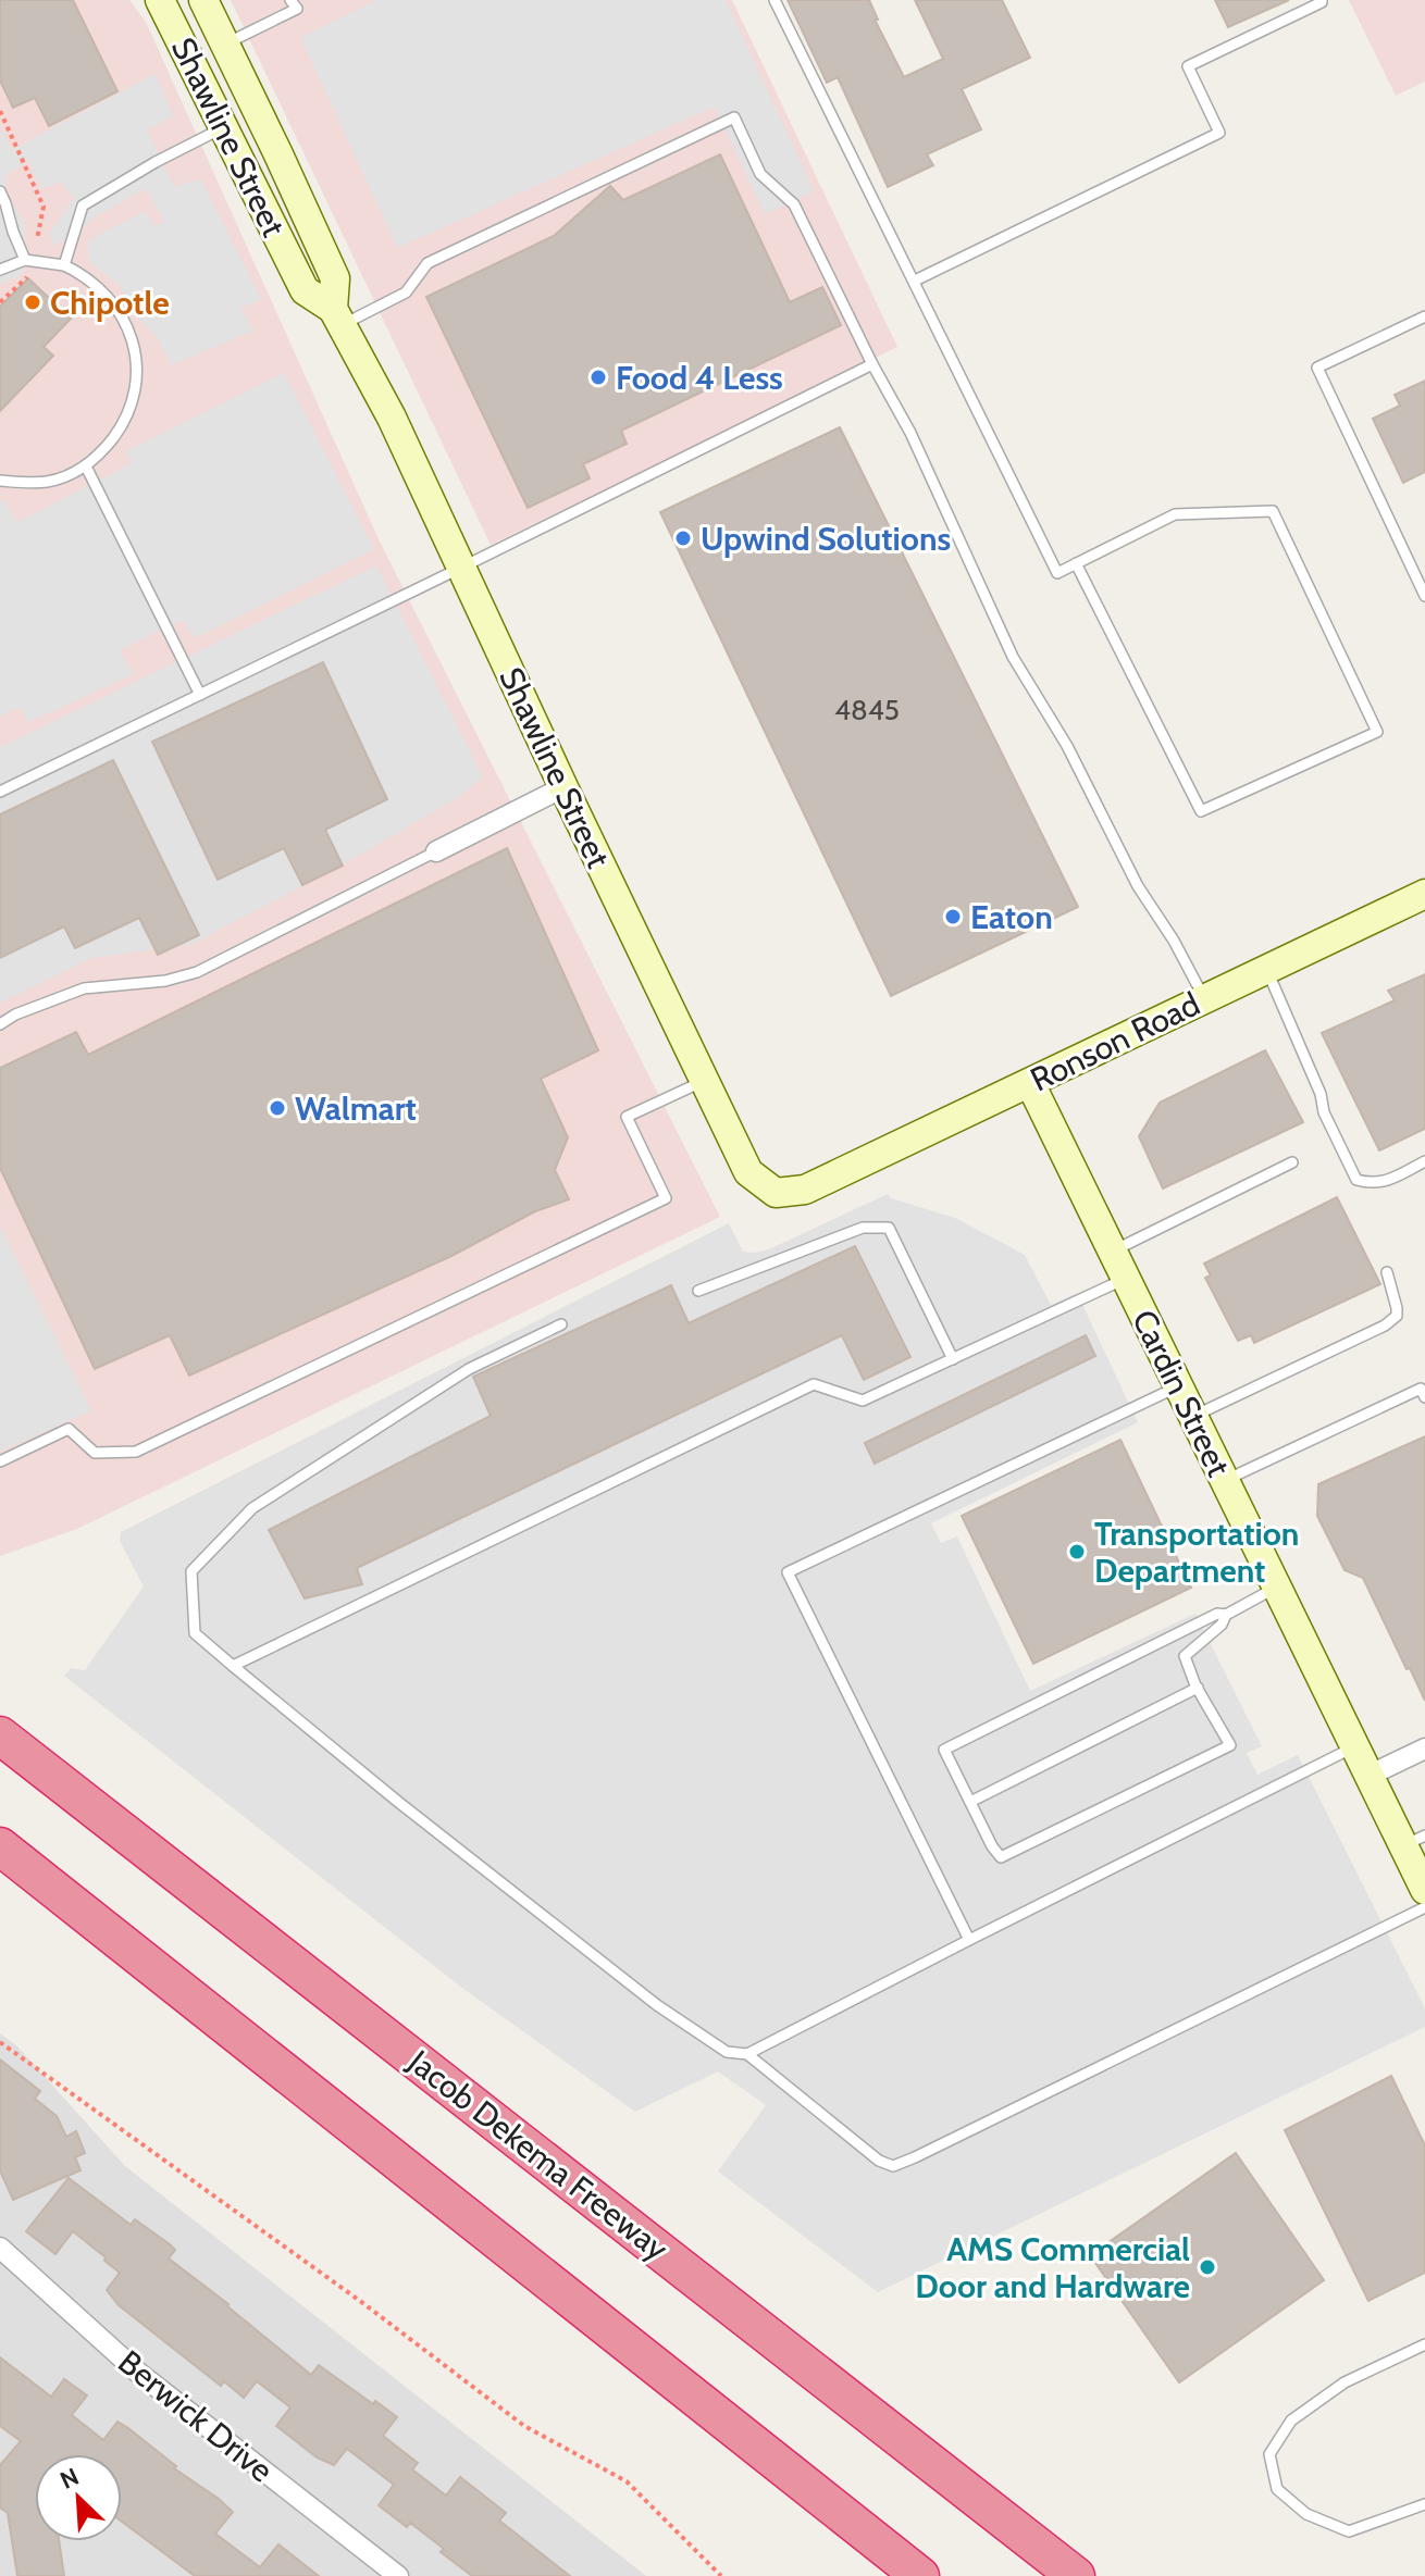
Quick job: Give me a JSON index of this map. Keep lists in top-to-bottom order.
{
  "streets": {
    "highway": ["Jacob Dekema Freeway"],
    "street": [
      "Shawline Street",
      "Ronson Road",
      "Cardin Street",
      "Berwick Drive"
    ]
  },
  "crossings": [
    ["Shawline Street", "Ronson Road"],
    ["Ronson Road", "Cardin Street"]
  ],
  "places": [
    "Chipotle",
    "Food 4 Less",
    "Upwind Solutions",
    "Eaton",
    "Walmart",
    "Transportation Department",
    "AMS Commercial Door and Hardware"
  ],
  "house_numbers": ["4845"],
  "north": "top left"
}
